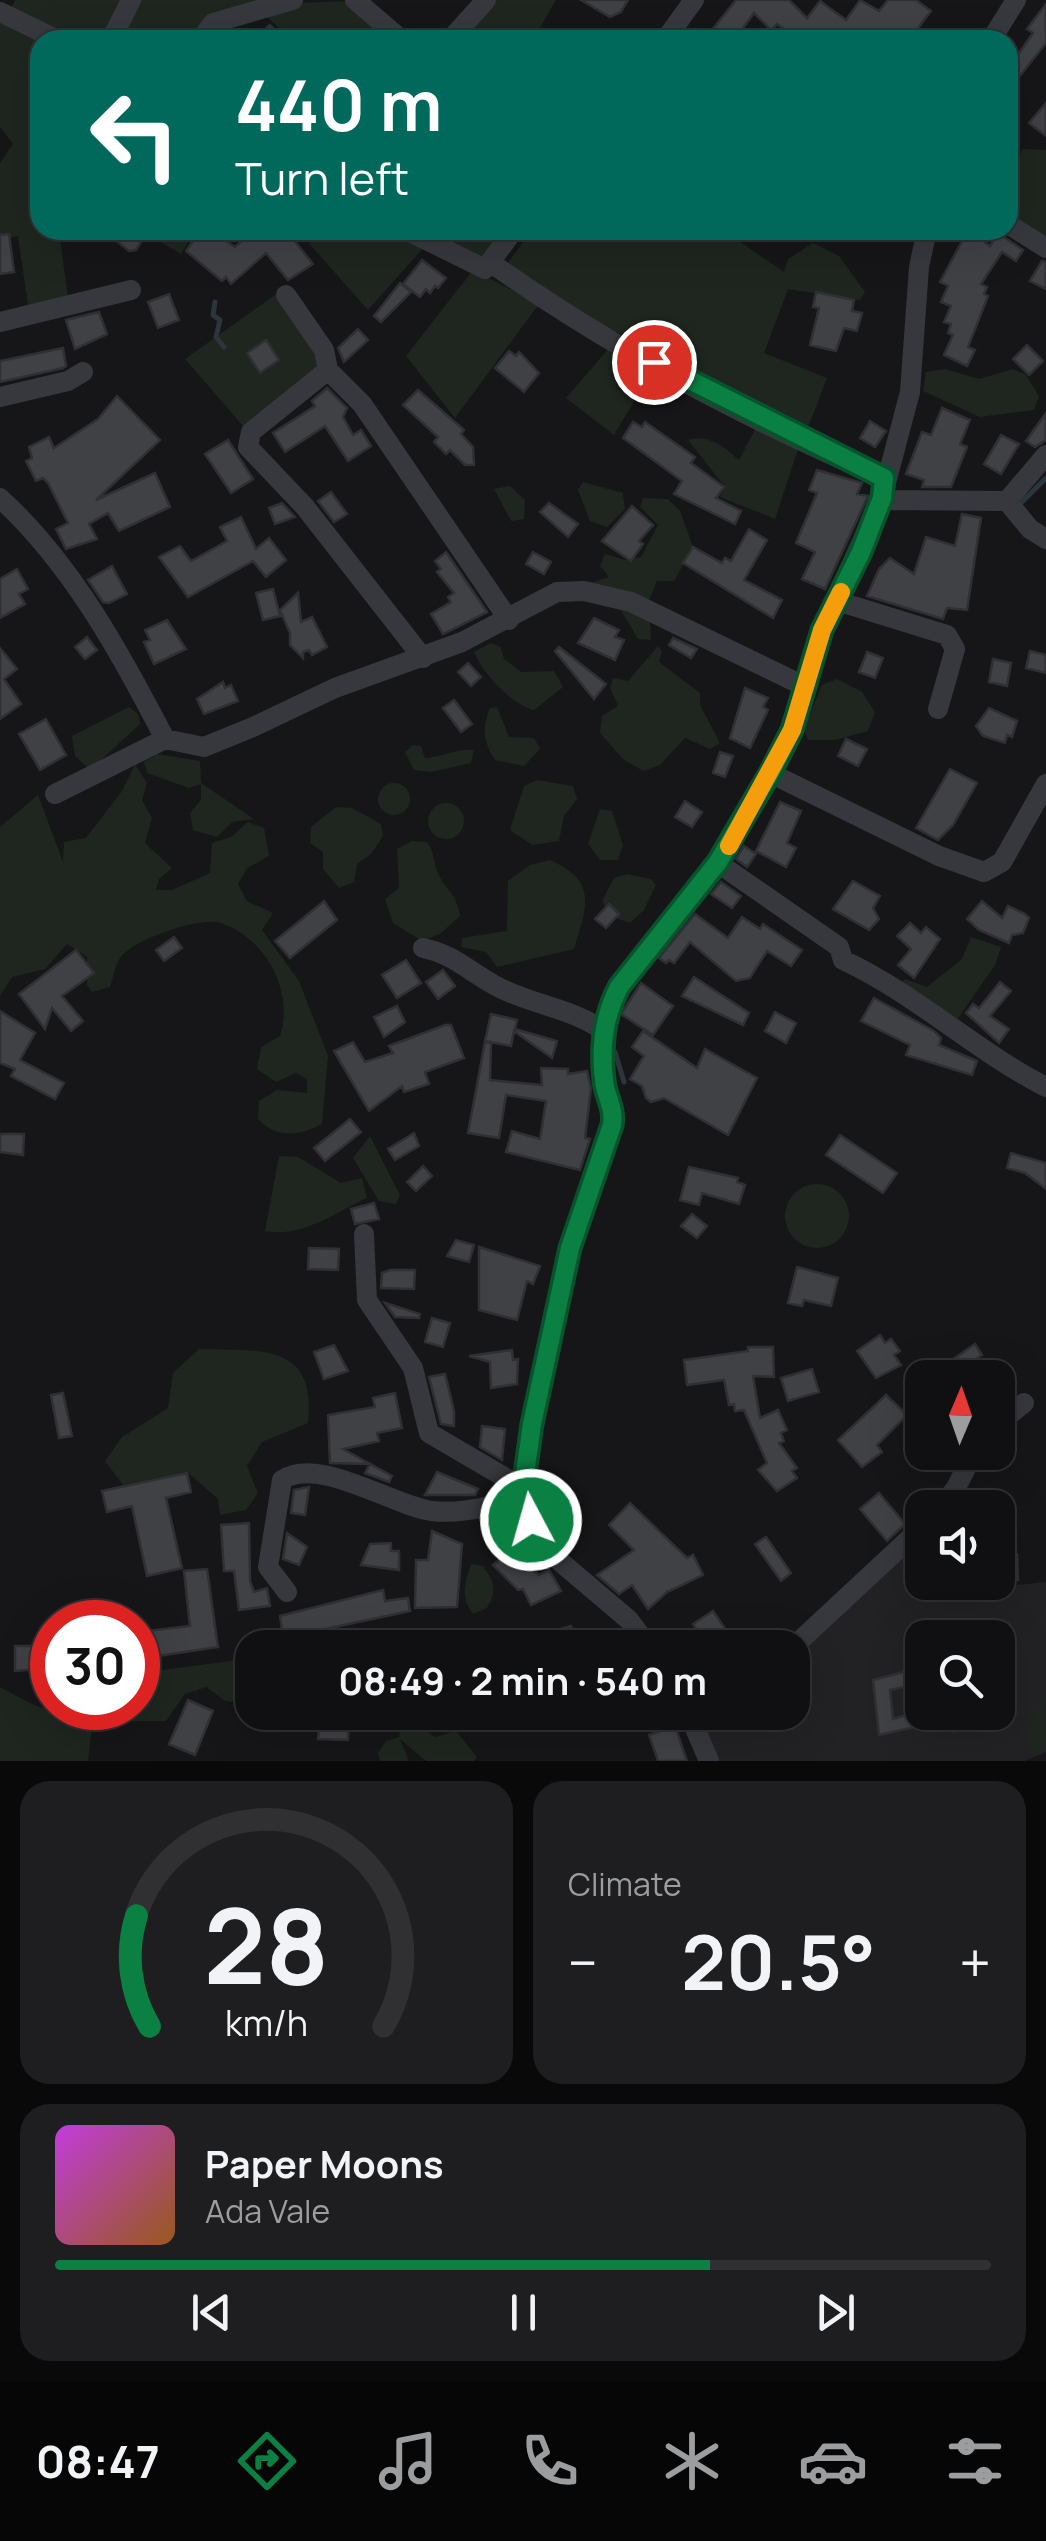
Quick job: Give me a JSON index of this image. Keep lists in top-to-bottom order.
{
  "north": "top",
  "page": {
    "turn": ["440 m", "Turn left"],
    "limit": "30",
    "trip": "08:49 · 2 min · 540 m",
    "tile": "Climate",
    "heat": ["−", "20.5°", "+"],
    "song": ["Paper Moons", "Ada Vale"],
    "tabs": "08:47",
    "gauge": ["28", "km/h"]
  }
}
